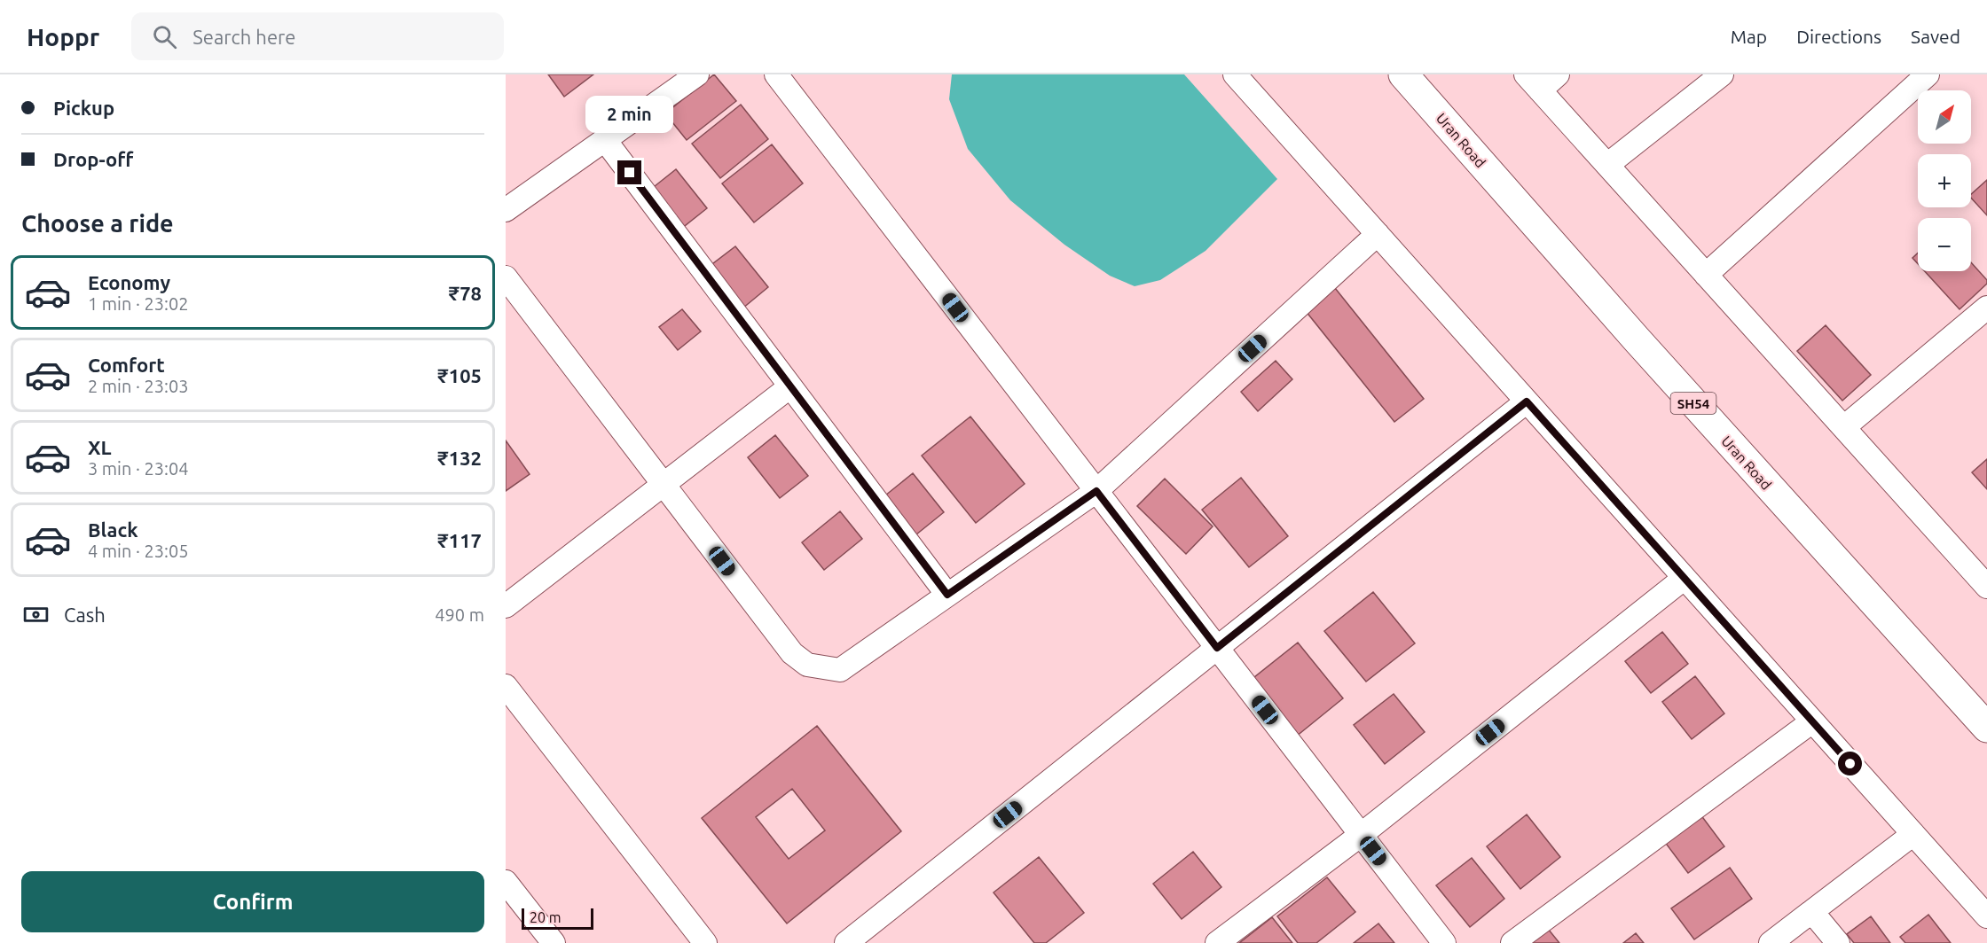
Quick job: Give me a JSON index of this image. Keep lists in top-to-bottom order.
{
  "streets": {
    "main road": ["Uran Road", "SH54"]
  },
  "scale_bar": "20 m",
  "north": "top right",
  "page": {
    "header": "Hoppr",
    "search": "Search here",
    "nav": ["Map", "Directions", "Saved"],
    "banner": ["Pickup", "Drop-off"],
    "map_buttons": ["+", "−"],
    "bubble": "2 min",
    "heading": "Choose a ride",
    "list": [
      {
        "name": "Economy",
        "note": "1 min · 23:02",
        "value": "₹78"
      },
      {
        "name": "Comfort",
        "note": "2 min · 23:03",
        "value": "₹105"
      },
      {
        "name": "XL",
        "note": "3 min · 23:04",
        "value": "₹132"
      },
      {
        "name": "Black",
        "note": "4 min · 23:05",
        "value": "₹117"
      }
    ],
    "pay": ["Cash", "490 m"],
    "buttons": "Confirm",
    "scale": "20 m"
  }
}
